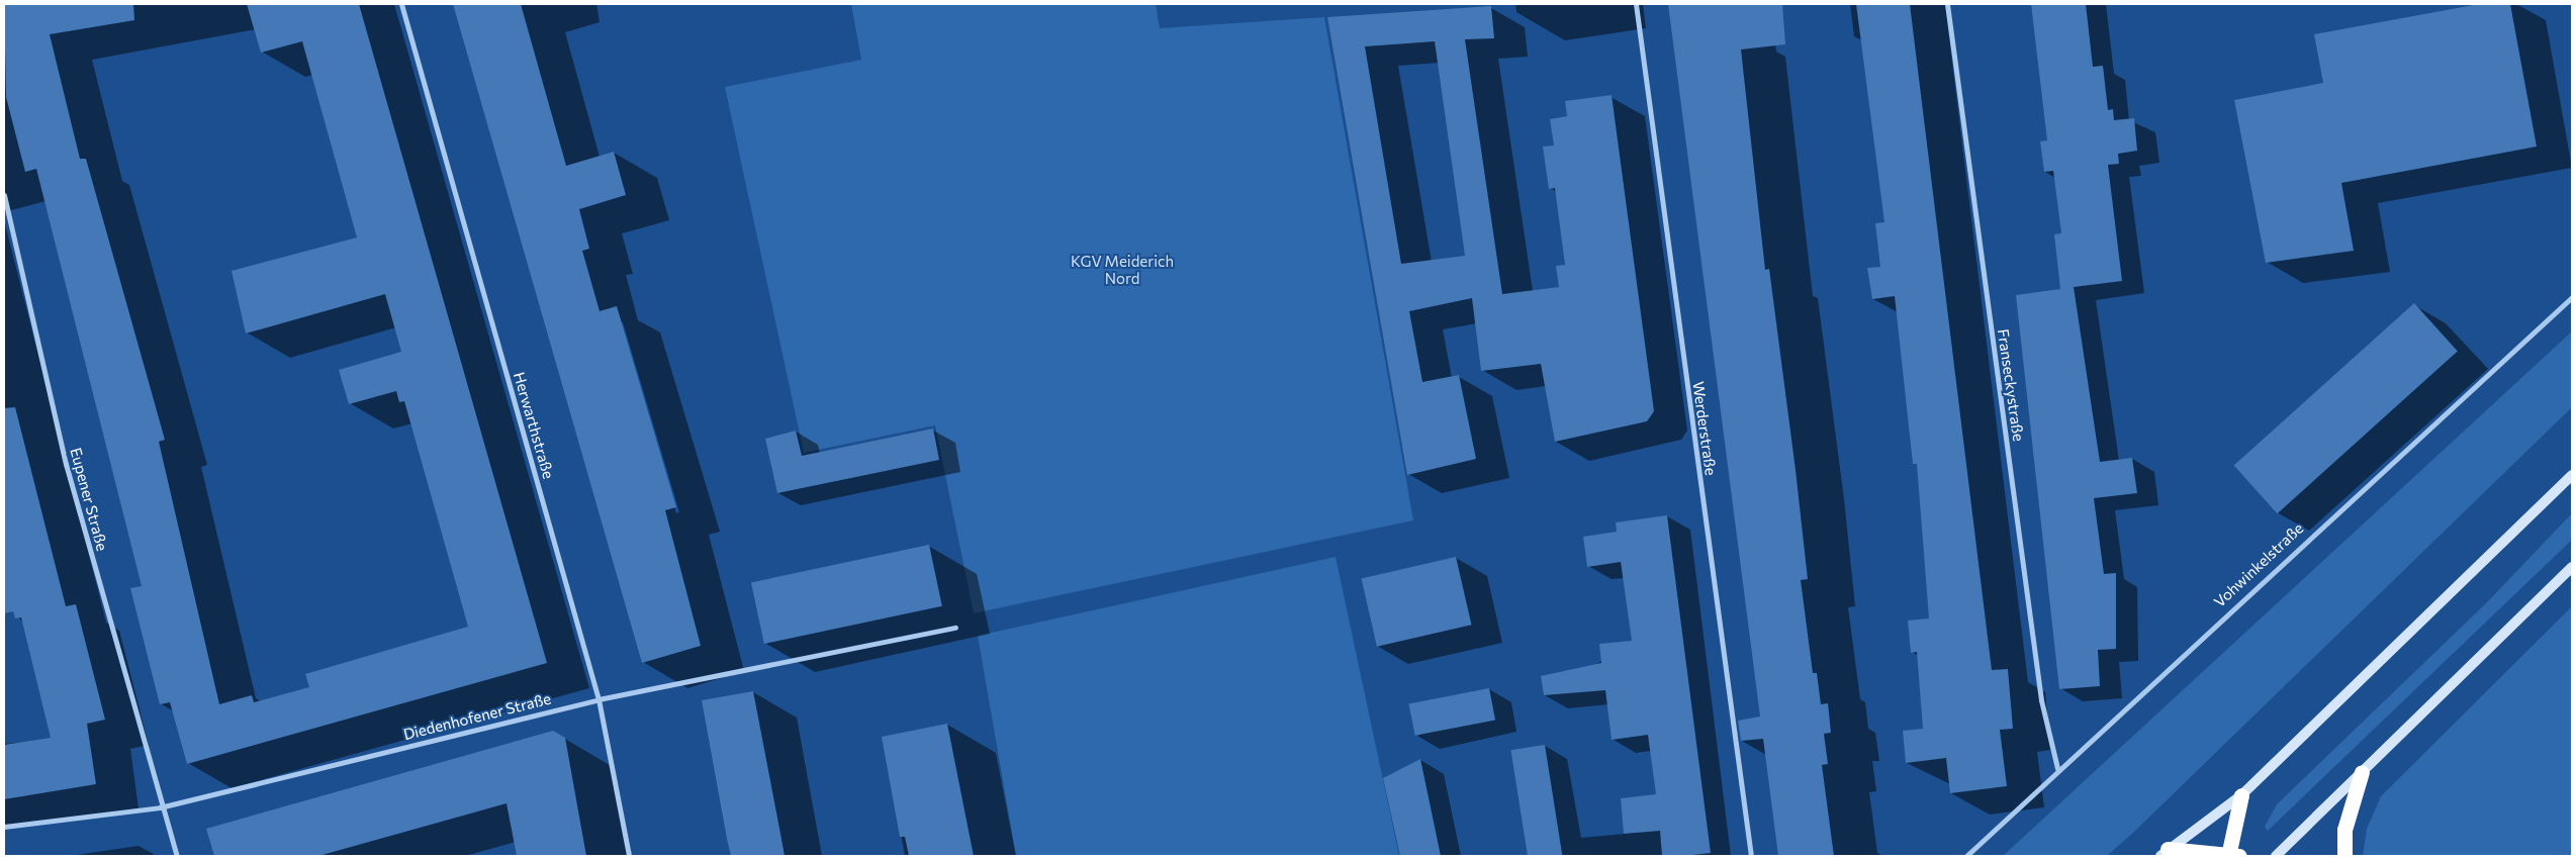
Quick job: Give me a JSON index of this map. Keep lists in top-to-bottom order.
{
  "streets": {
    "street": [
      "Franseckystraße",
      "Herwarthstraße",
      "Werderstraße",
      "Eupener Straße",
      "Vohwinkelstraße",
      "Diedenhofener Straße"
    ]
  },
  "crossings": [
    ["Franseckystraße", "Vohwinkelstraße"],
    ["Herwarthstraße", "Diedenhofener Straße"],
    ["Eupener Straße", "Diedenhofener Straße"]
  ],
  "parks": ["KGV Meiderich Nord"]
}
